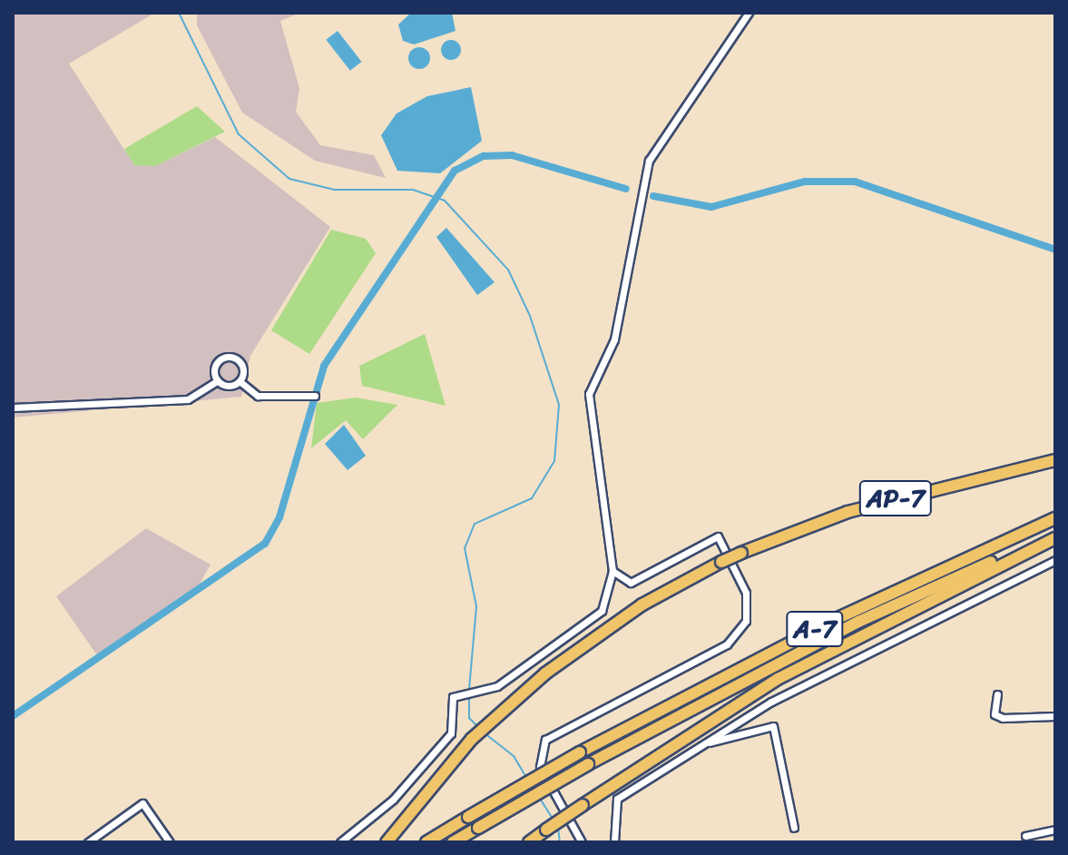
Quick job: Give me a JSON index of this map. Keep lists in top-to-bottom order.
{
  "streets": {
    "highway": ["AP-7", "A-7"]
  }
}
